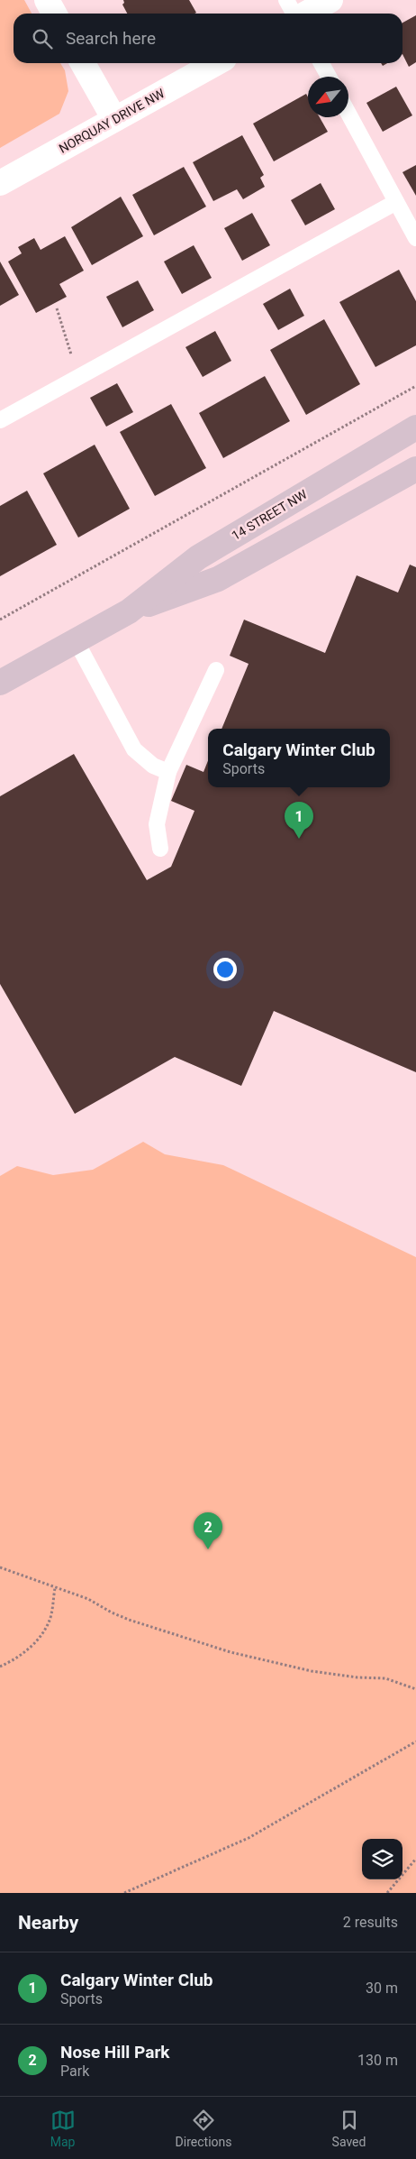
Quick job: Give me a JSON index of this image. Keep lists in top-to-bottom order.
{
  "streets": {
    "main road": ["14 STREET NW"],
    "street": ["NORQUAY DRIVE NW"]
  },
  "north": "bottom left",
  "page": {
    "search": "Search here",
    "popup": ["Calgary Winter Club", "Sports"],
    "pins": ["1", "2"],
    "heading": ["Nearby", "2 results"],
    "list": [
      {
        "mark": "1",
        "name": "Calgary Winter Club",
        "note": "Sports",
        "value": "30 m"
      },
      {
        "mark": "2",
        "name": "Nose Hill Park",
        "note": "Park",
        "value": "130 m"
      }
    ],
    "nav": ["Map", "Directions", "Saved"]
  }
}
